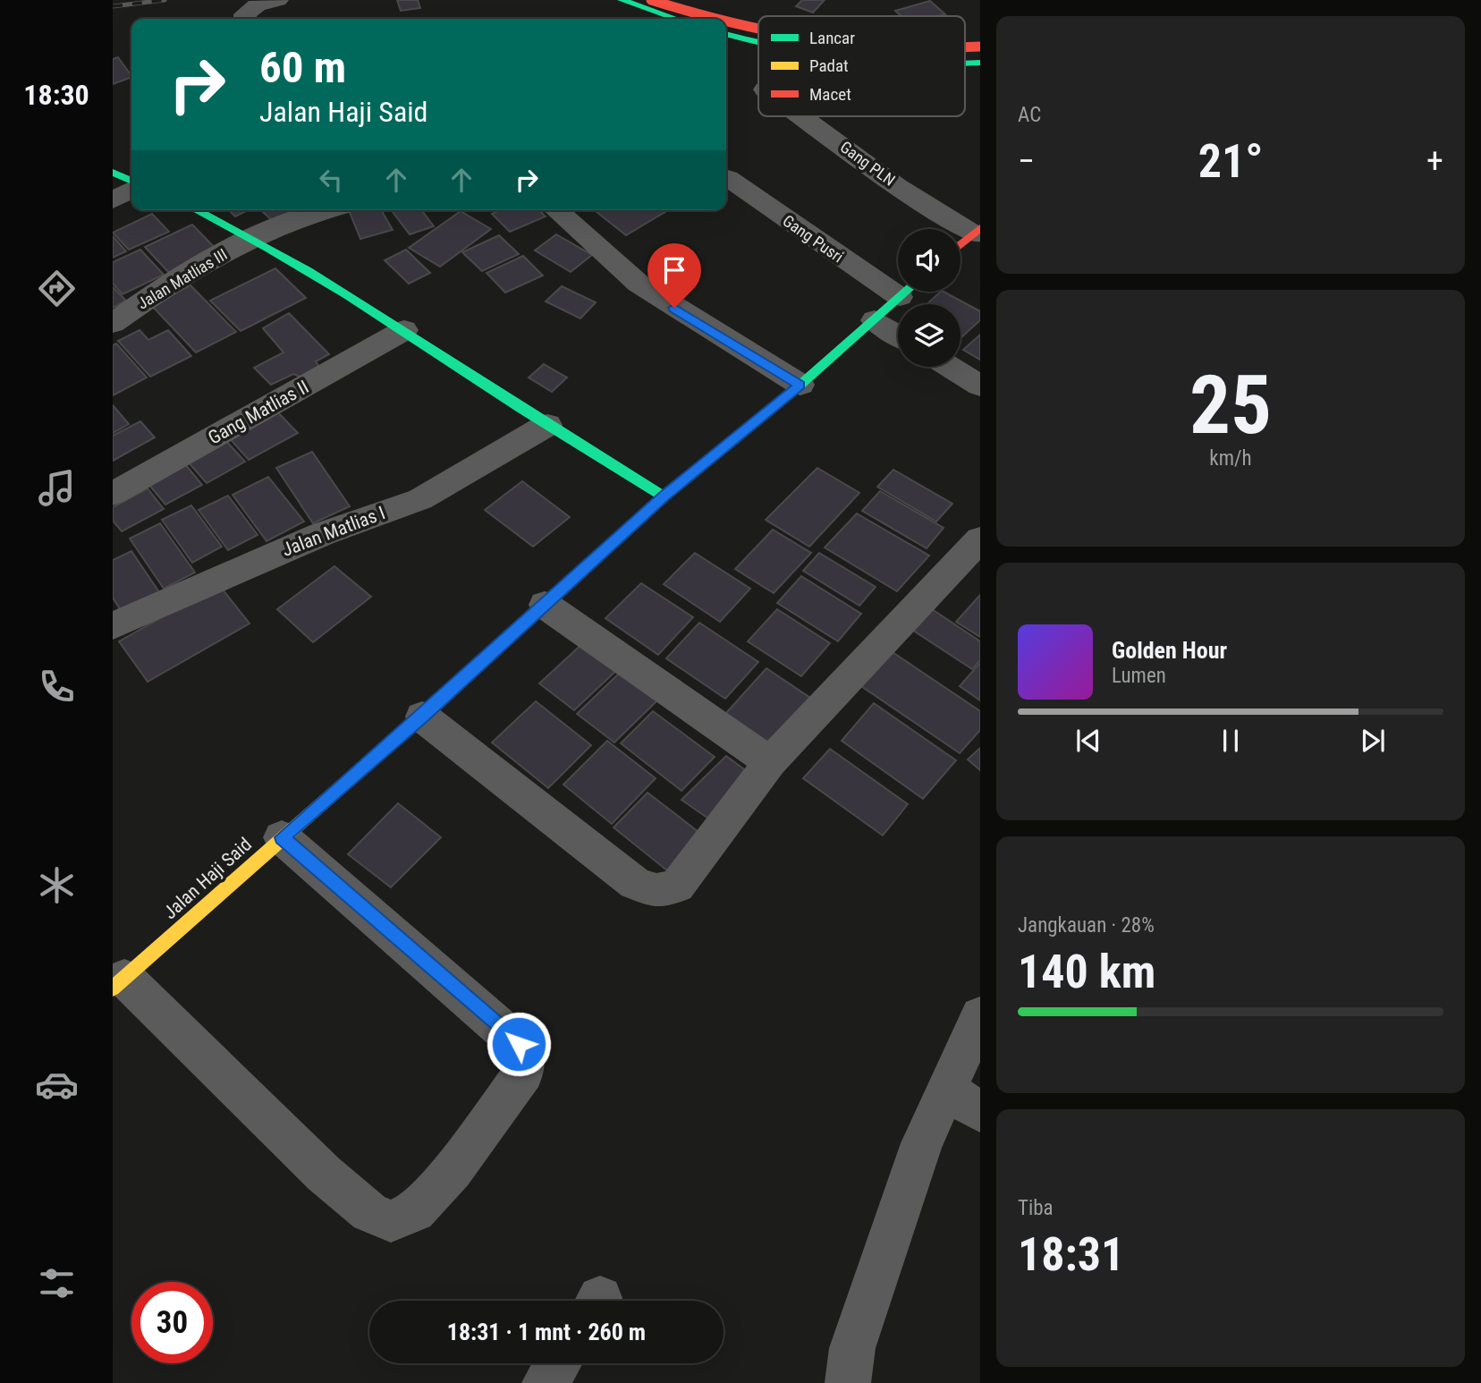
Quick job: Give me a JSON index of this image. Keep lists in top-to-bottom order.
{
  "streets": {
    "street": [
      "Gang PLN",
      "Gang Pusri",
      "Jalan Matlias III",
      "Gang Matlias II",
      "Jalan Matlias I",
      "Jalan Haji Said"
    ]
  },
  "legend": ["Lancar", "Padat", "Macet"],
  "page": {
    "tabs": "18:30",
    "tile": [
      "AC",
      ["25", "km/h"],
      ["Jangkauan · 28%", "140 km"],
      ["Tiba", "18:31"]
    ],
    "turn": ["60 m", "Jalan Haji Said"],
    "heat": ["−", "21°", "+"],
    "song": ["Golden Hour", "Lumen"],
    "limit": "30",
    "trip": "18:31 · 1 mnt · 260 m"
  }
}
